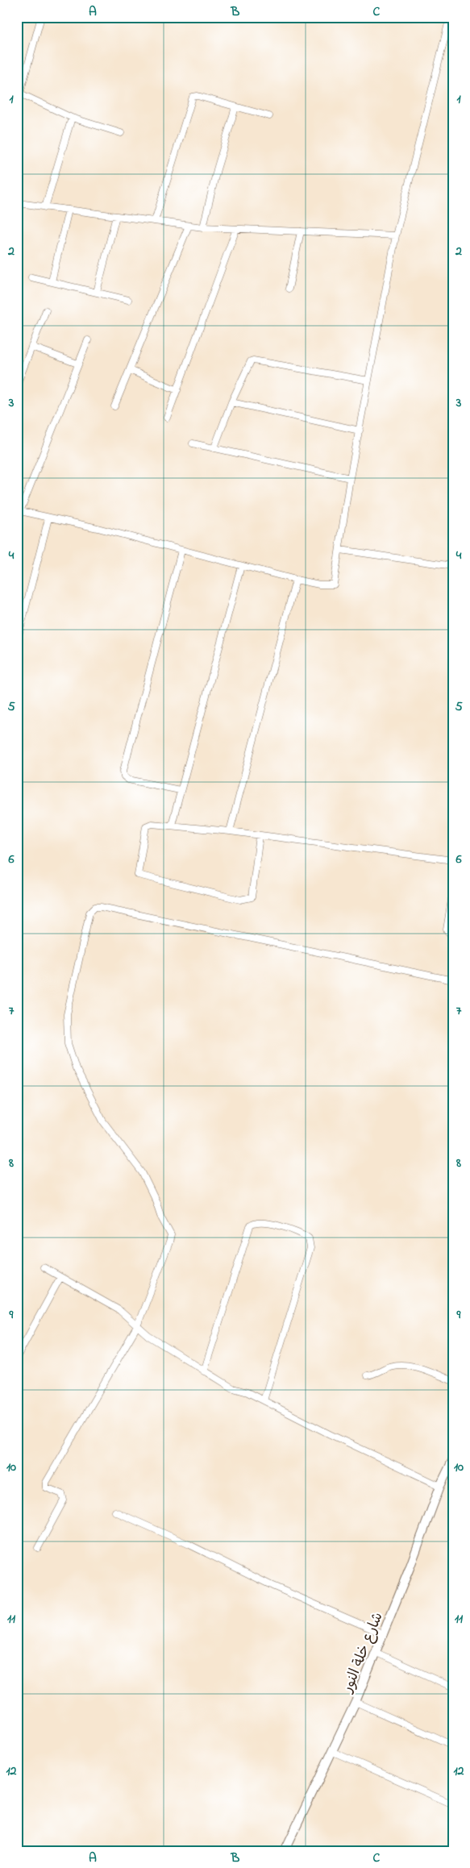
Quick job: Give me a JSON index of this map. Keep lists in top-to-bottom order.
{
  "streets": {
    "street": ["شارع خلة النور"]
  },
  "grid": {
    "columns": ["A", "B", "C"],
    "rows": [
      "1",
      "2",
      "3",
      "4",
      "5",
      "6",
      "7",
      "8",
      "9",
      "10",
      "11",
      "12"
    ]
  }
}
